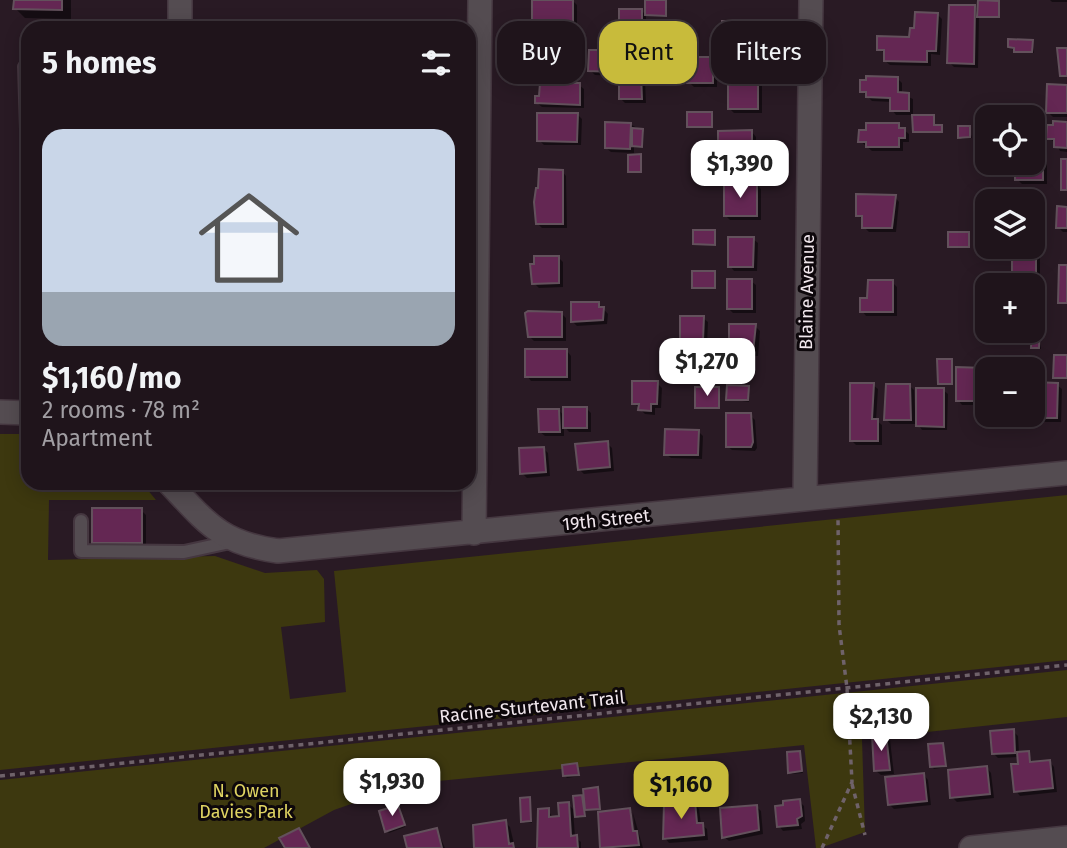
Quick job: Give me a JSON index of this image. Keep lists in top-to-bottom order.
{
  "streets": {
    "street": ["Blaine Avenue", "19th Street"],
    "path": ["Racine-Sturtevant Trail"]
  },
  "crossings": [
    ["Blaine Avenue", "19th Street"]
  ],
  "parks": ["N. Owen Davies Park"],
  "page": {
    "chip": ["Buy", "Rent", "Filters"],
    "heading": "5 homes",
    "map_buttons": ["+", "−"],
    "list": [
      {
        "name": "$1,160/mo",
        "note": "2 rooms · 78 m² · Apartment"
      }
    ],
    "price": [
      "$1,390",
      "$1,270",
      "$2,130",
      "$1,930",
      "$1,160"
    ]
  }
}
